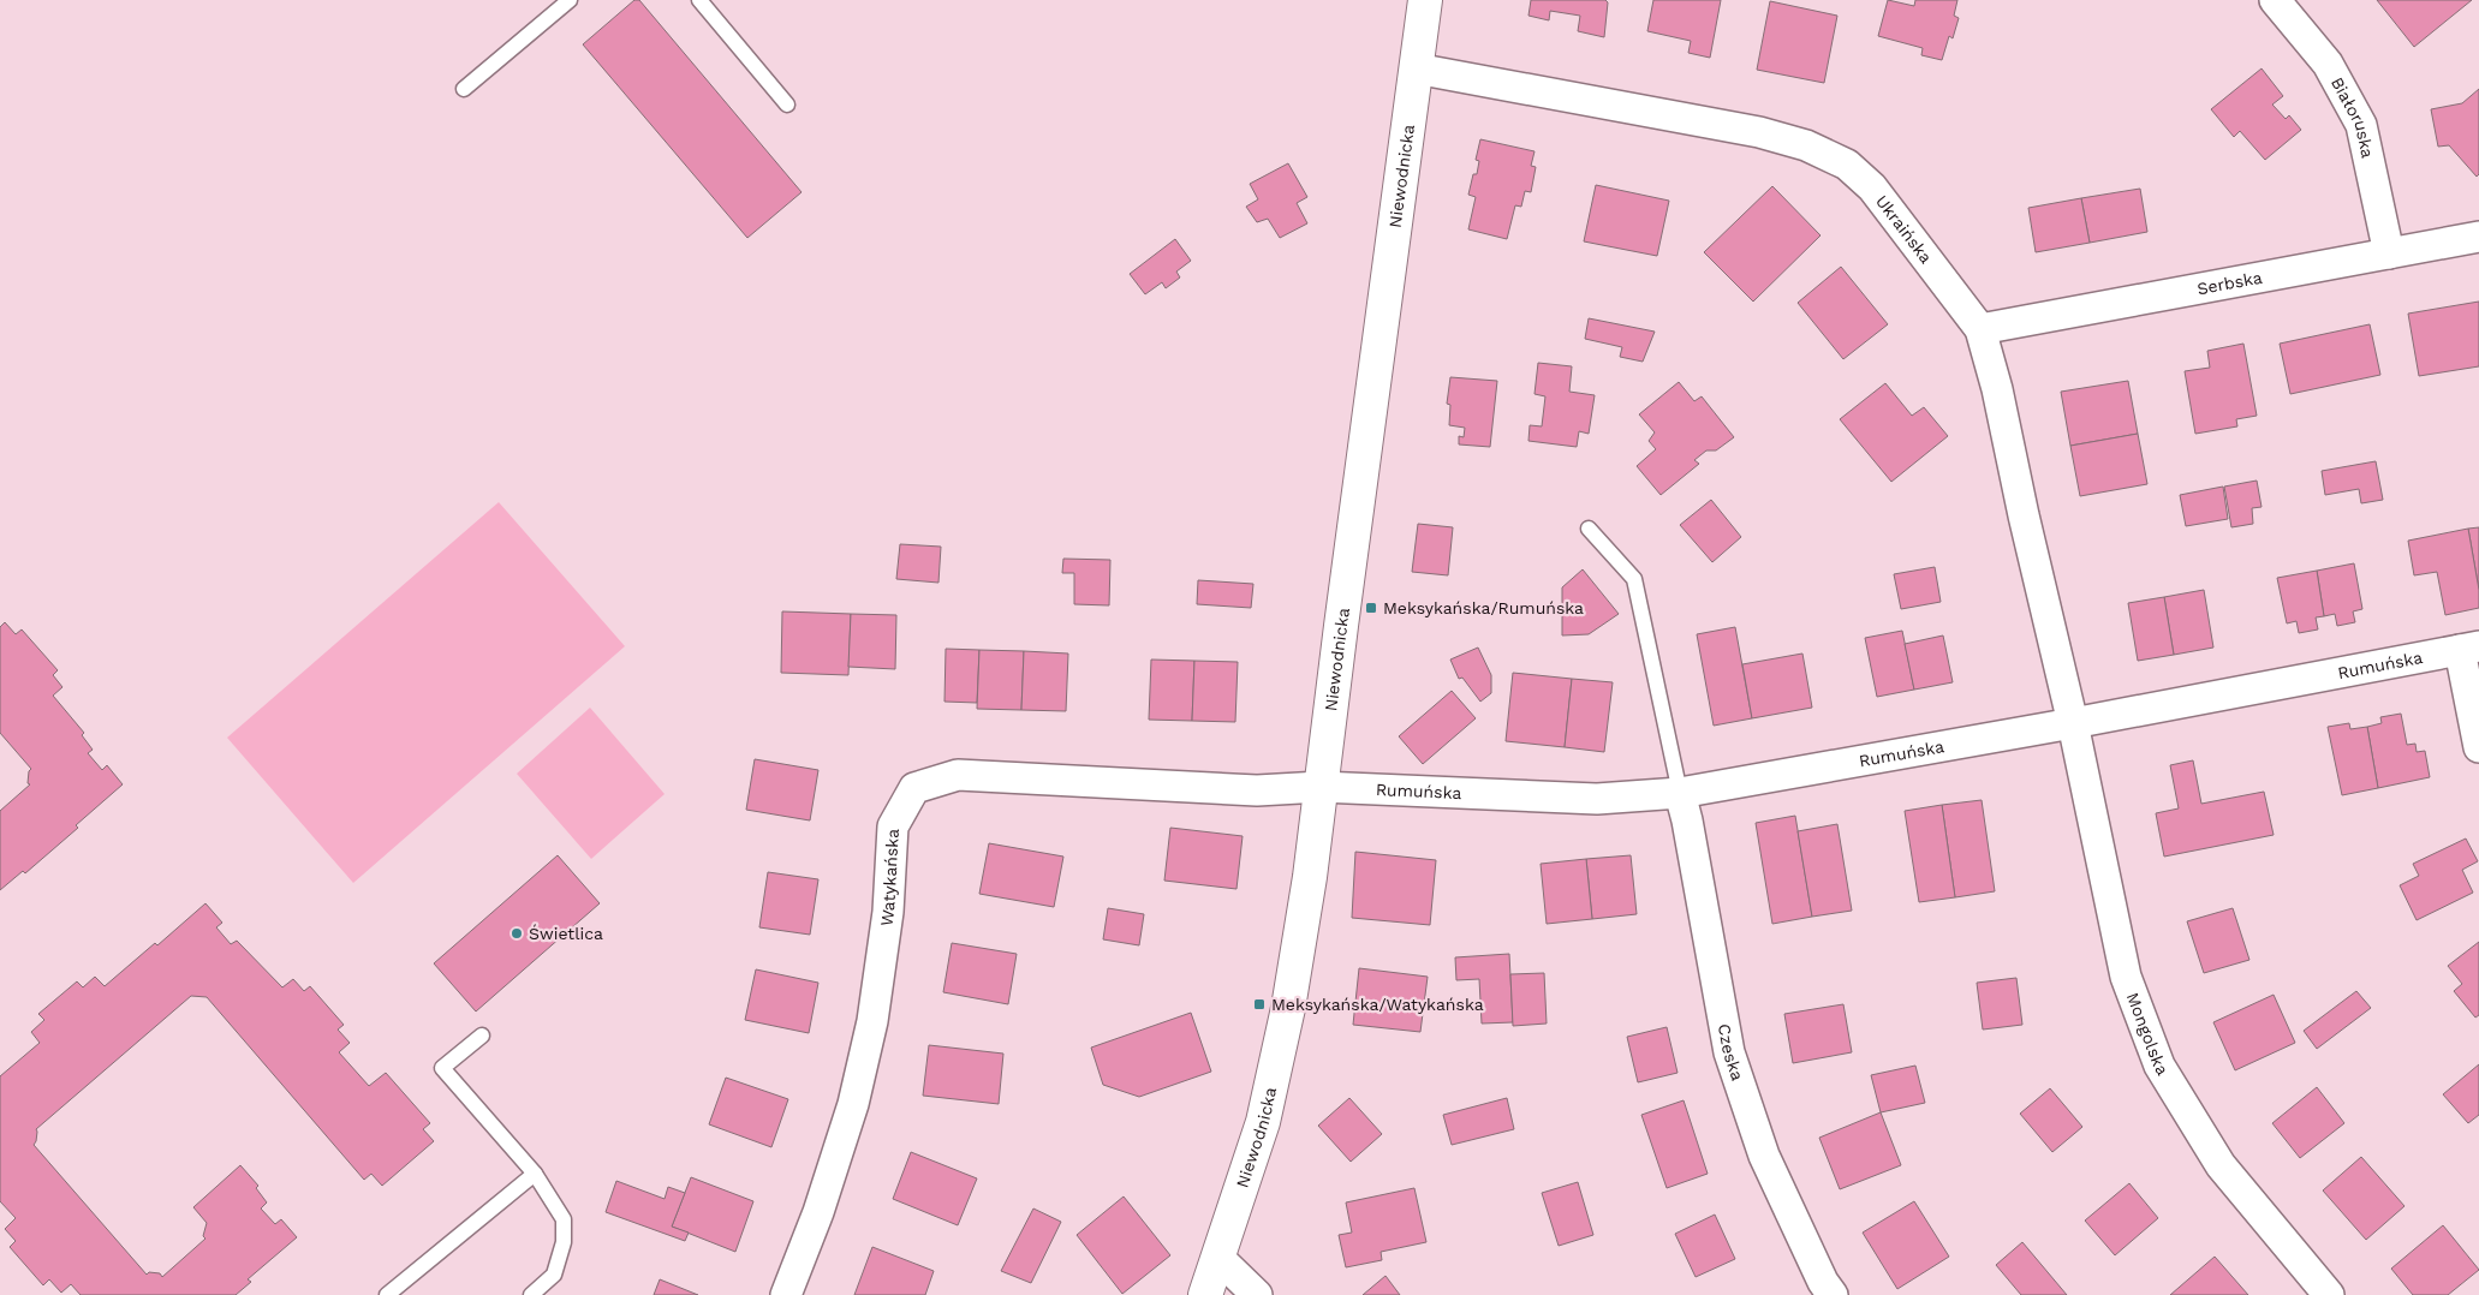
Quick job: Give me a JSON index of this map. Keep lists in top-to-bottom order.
{
  "streets": {
    "street": [
      "Białoruska",
      "Niewodnicka",
      "Ukraińska",
      "Serbska",
      "Rumuńska",
      "Watykańska",
      "Mongolska",
      "Czeska"
    ]
  },
  "crossings": [
    ["Białoruska", "Serbska"],
    ["Niewodnicka", "Ukraińska"],
    ["Niewodnicka", "Rumuńska"],
    ["Niewodnicka", "Watykańska"],
    ["Ukraińska", "Serbska"],
    ["Ukraińska", "Rumuńska"],
    ["Ukraińska", "Mongolska"],
    ["Rumuńska", "Watykańska"],
    ["Rumuńska", "Mongolska"],
    ["Rumuńska", "Czeska"]
  ],
  "places": {
    "transit": ["Meksykańska/Rumuńska", "Meksykańska/Watykańska"],
    "other": ["Świetlica"]
  }
}
